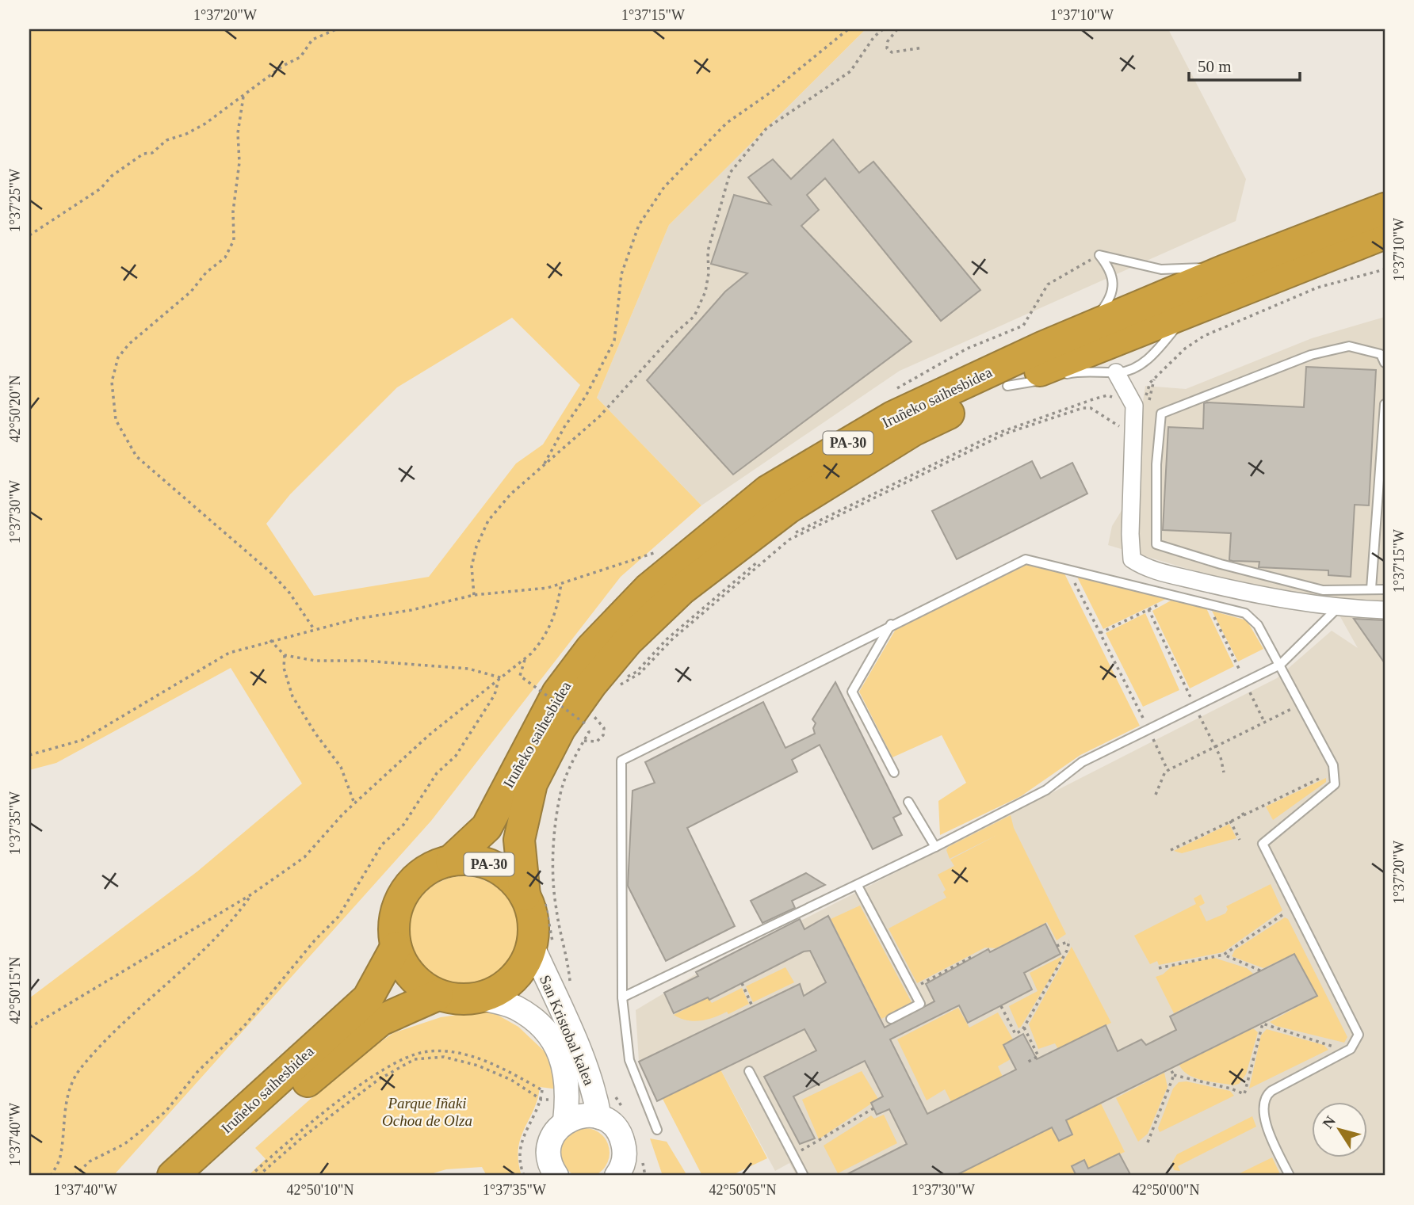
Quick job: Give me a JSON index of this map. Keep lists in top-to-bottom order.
{
  "streets": {
    "highway": ["Iruñeko saihesbidea", "PA-30"],
    "main road": ["San Kristobal kalea"]
  },
  "crossings": [
    ["Iruñeko saihesbidea", "PA-30"],
    ["Iruñeko saihesbidea", "San Kristobal kalea"],
    ["PA-30", "San Kristobal kalea"]
  ],
  "parks": ["Parque Iñaki Ochoa de Olza"],
  "scale_bar": "50 m",
  "north": "top left",
  "coordinates": [
    "1°37'20\"W",
    "1°37'15\"W",
    "1°37'10\"W",
    "1°37'25\"W",
    "42°50'20\"N",
    "1°37'30\"W",
    "1°37'35\"W",
    "42°50'15\"N",
    "1°37'40\"W",
    "42°50'10\"N",
    "42°50'05\"N",
    "42°50'00\"N"
  ]
}
